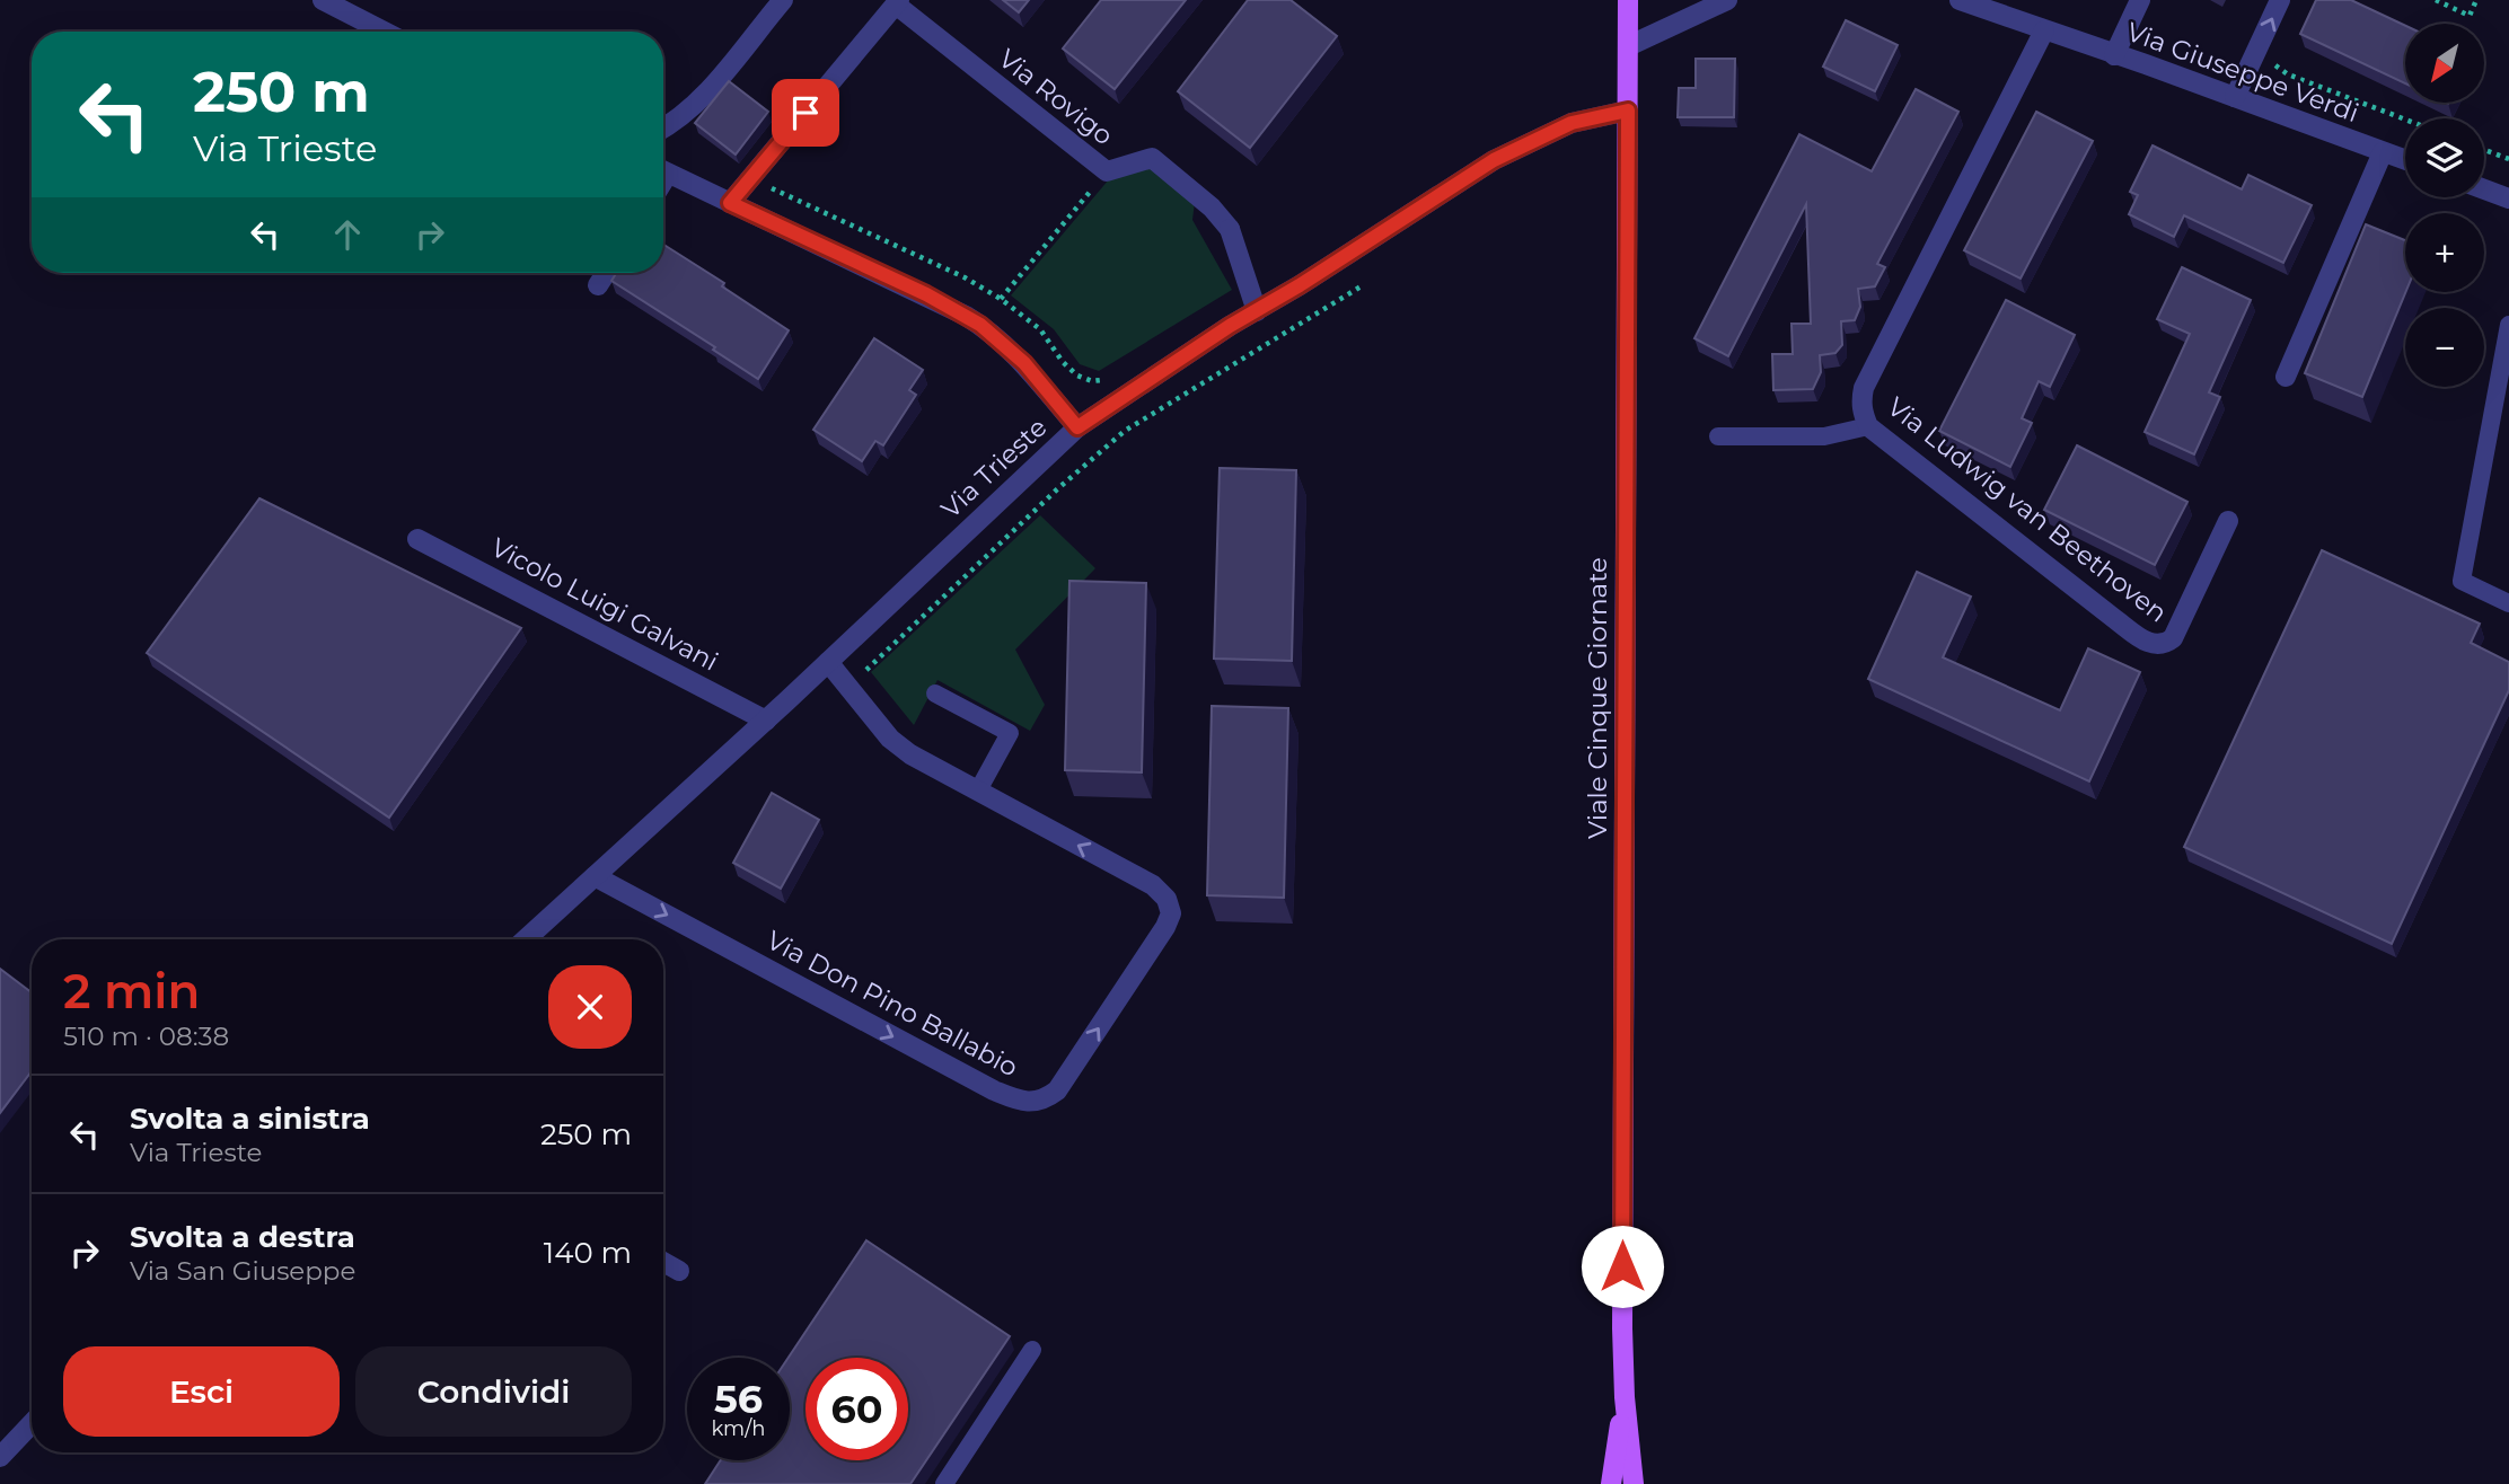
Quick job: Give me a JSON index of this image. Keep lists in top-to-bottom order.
{
  "streets": {
    "main road": ["Viale Cinque Giornate"],
    "street": [
      "Via Giuseppe Verdi",
      "Via Rovigo",
      "Via Trieste",
      "Via Ludwig van Beethoven",
      "Vicolo Luigi Galvani",
      "Via Don Pino Ballabio"
    ]
  },
  "crossings": [
    ["Via Giuseppe Verdi", "Via Ludwig van Beethoven"],
    ["Via Rovigo", "Via Trieste"],
    ["Via Trieste", "Vicolo Luigi Galvani"],
    ["Via Trieste", "Viale Cinque Giornate"],
    ["Via Trieste", "Via Don Pino Ballabio"]
  ],
  "north": "bottom left",
  "page": {
    "map_buttons": ["+", "−"],
    "turn": ["250 m", "Via Trieste"],
    "heading": ["2 min", "510 m · 08:38"],
    "list": [
      {
        "name": "Svolta a sinistra",
        "note": "Via Trieste",
        "value": "250 m"
      },
      {
        "name": "Svolta a destra",
        "note": "Via San Giuseppe",
        "value": "140 m"
      }
    ],
    "buttons": ["Esci", "Condividi"],
    "speed": "56 km/h",
    "limit": "60"
  }
}
